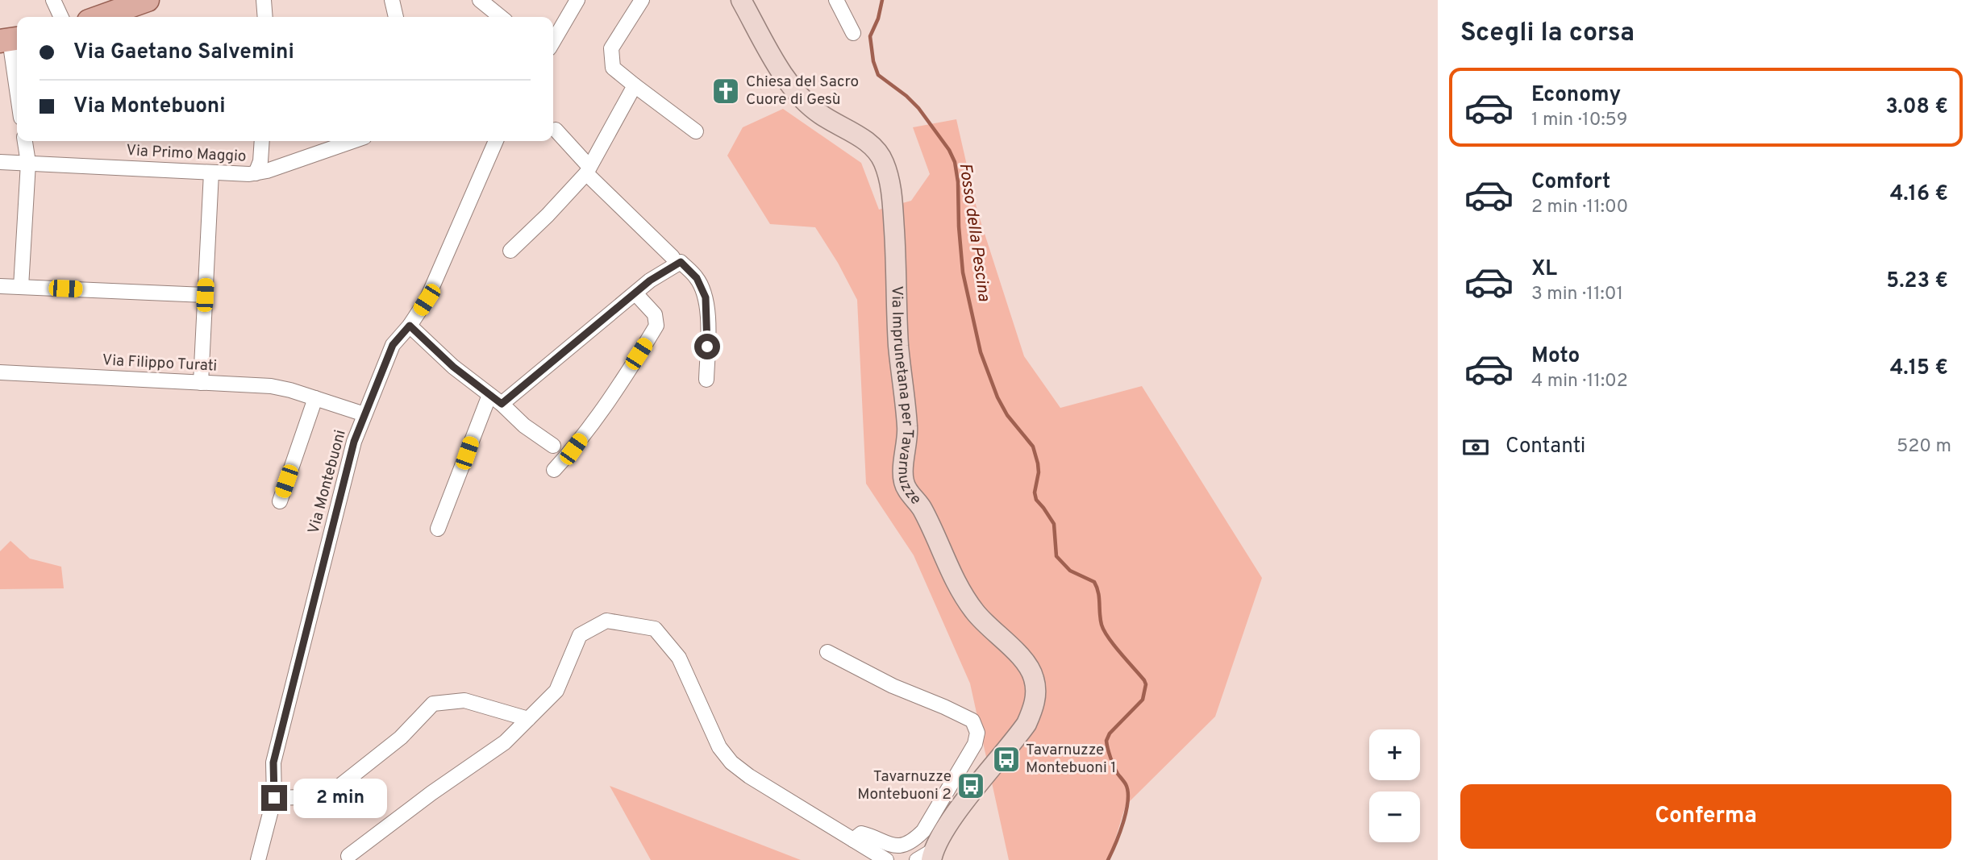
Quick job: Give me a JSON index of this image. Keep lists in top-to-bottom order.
{
  "streets": {
    "main road": ["Via Imprunetana per Tavarnuzze"],
    "street": ["Via Primo Maggio", "Via Filippo Turati", "Via Montebuoni"]
  },
  "crossings": [
    ["Via Filippo Turati", "Via Montebuoni"]
  ],
  "water": ["Fosso della Pescina"],
  "places": {
    "church": ["Chiesa del Sacro Cuore di Gesù"],
    "bus stop": ["Tavarnuzze Montebuoni 1", "Tavarnuzze Montebuoni 2"]
  },
  "page": {
    "heading": "Scegli la corsa",
    "banner": ["Via Gaetano Salvemini", "Via Montebuoni"],
    "list": [
      {
        "name": "Economy",
        "note": "1 min · 10:59",
        "value": "3.08 €"
      },
      {
        "name": "Comfort",
        "note": "2 min · 11:00",
        "value": "4.16 €"
      },
      {
        "name": "XL",
        "note": "3 min · 11:01",
        "value": "5.23 €"
      },
      {
        "name": "Moto",
        "note": "4 min · 11:02",
        "value": "4.15 €"
      }
    ],
    "pay": ["Contanti", "520 m"],
    "map_buttons": ["+", "−"],
    "buttons": "Conferma",
    "bubble": "2 min"
  }
}
